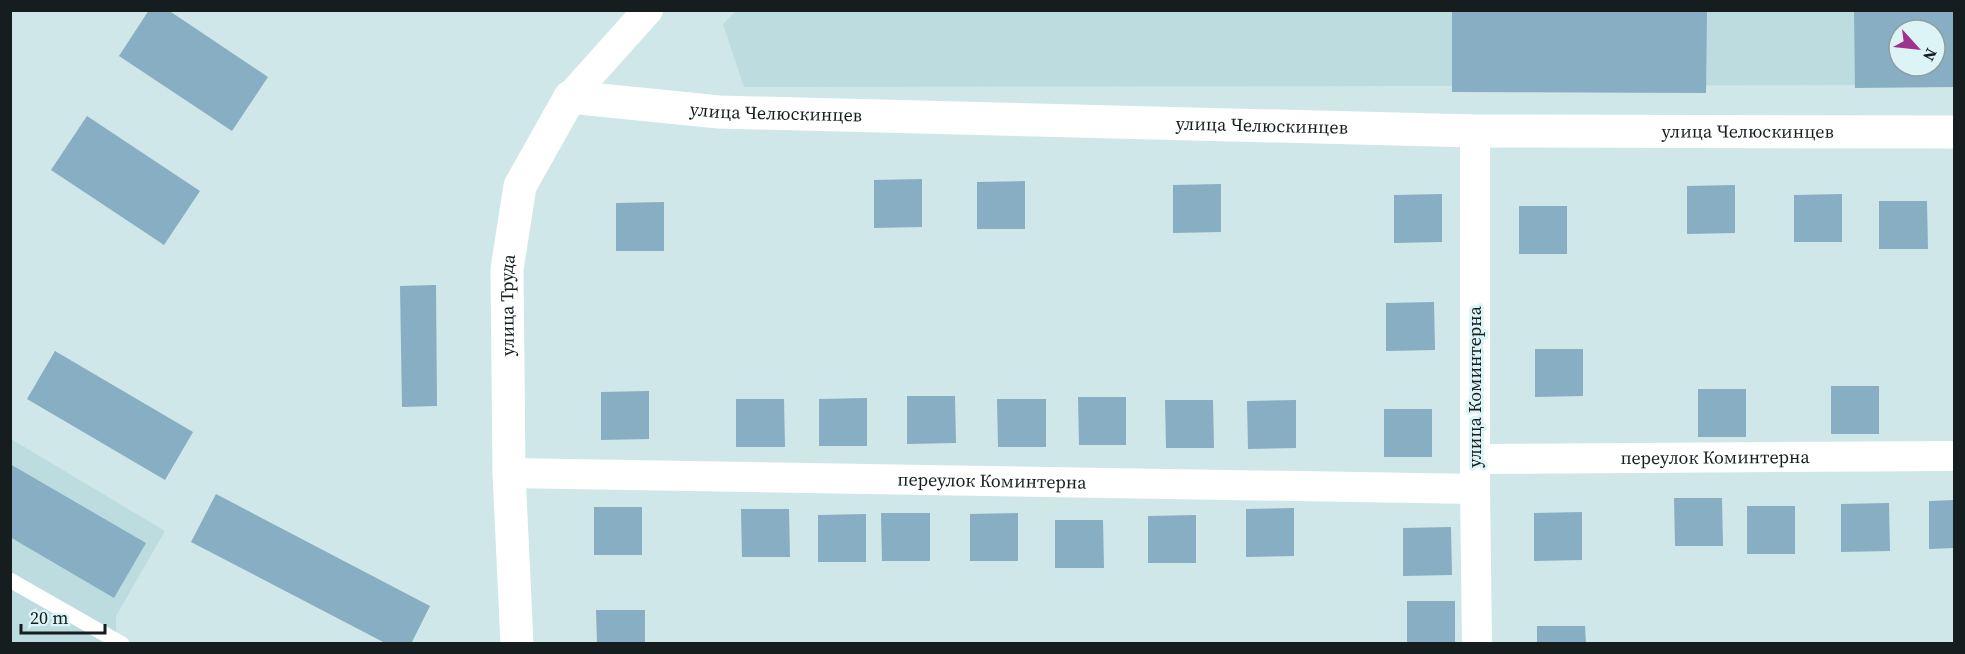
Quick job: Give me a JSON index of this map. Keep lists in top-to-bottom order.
{
  "streets": {
    "street": [
      "улица Челюскинцев",
      "улица Труда",
      "улица Коминтерна",
      "переулок Коминтерна"
    ]
  },
  "crossings": [
    ["улица Челюскинцев", "улица Труда"],
    ["улица Челюскинцев", "улица Коминтерна"],
    ["улица Труда", "переулок Коминтерна"],
    ["улица Коминтерна", "переулок Коминтерна"]
  ],
  "scale_bar": "20 m",
  "north": "bottom right"
}
